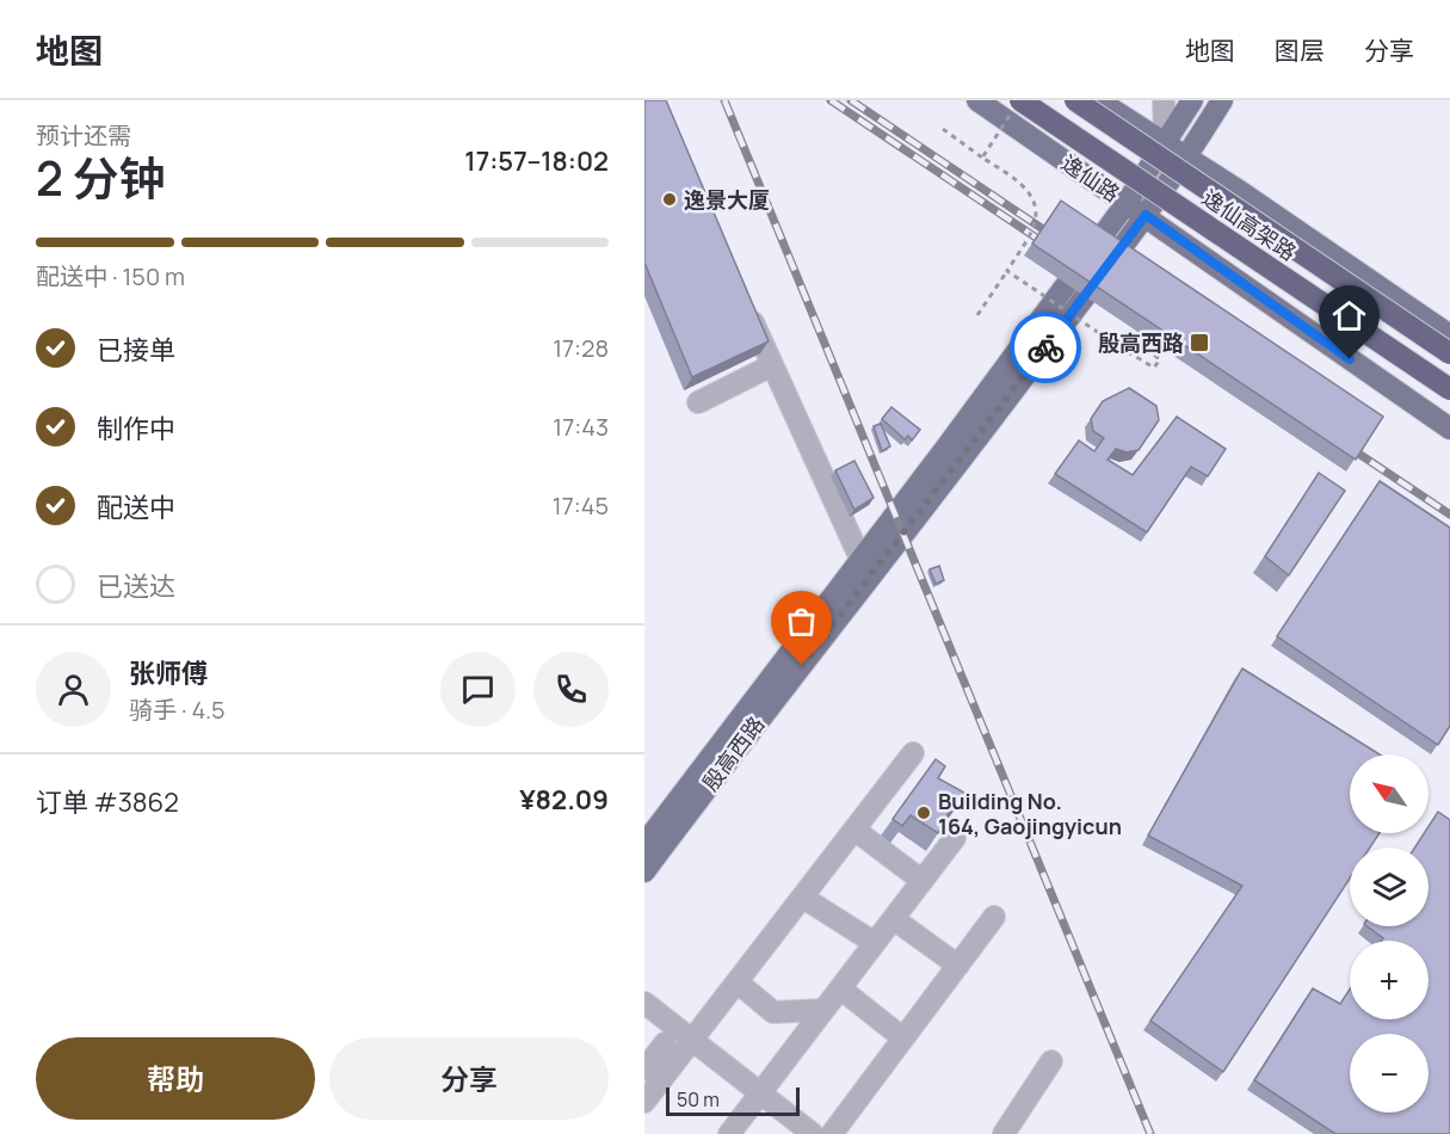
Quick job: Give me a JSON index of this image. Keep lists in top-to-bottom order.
{
  "streets": {
    "highway": ["逸仙高架路"],
    "main road": ["逸仙路", "殷高西路"]
  },
  "crossings": [
    ["逸仙路", "殷高西路"]
  ],
  "places": {
    "other": ["逸景大厦", "Building No. 164, Gaojingyicun"],
    "transit": ["殷高西路"]
  },
  "scale_bar": "50 m",
  "north": "top left",
  "page": {
    "header": "地图",
    "nav": ["地图", "图层", "分享"],
    "heading": ["2 分钟", "预计还需", "17:57–18:02"],
    "panel": [
      "张师傅",
      "骑手 · 4.5",
      "订单 #3862",
      "¥82.09"
    ],
    "bar": "配送中 · 150 m",
    "list": [
      ["已接单", "17:28"],
      ["制作中", "17:43"],
      ["配送中", "17:45"],
      "已送达"
    ],
    "map_buttons": ["+", "−"],
    "buttons": ["帮助", "分享"],
    "scale": "50 m"
  }
}
